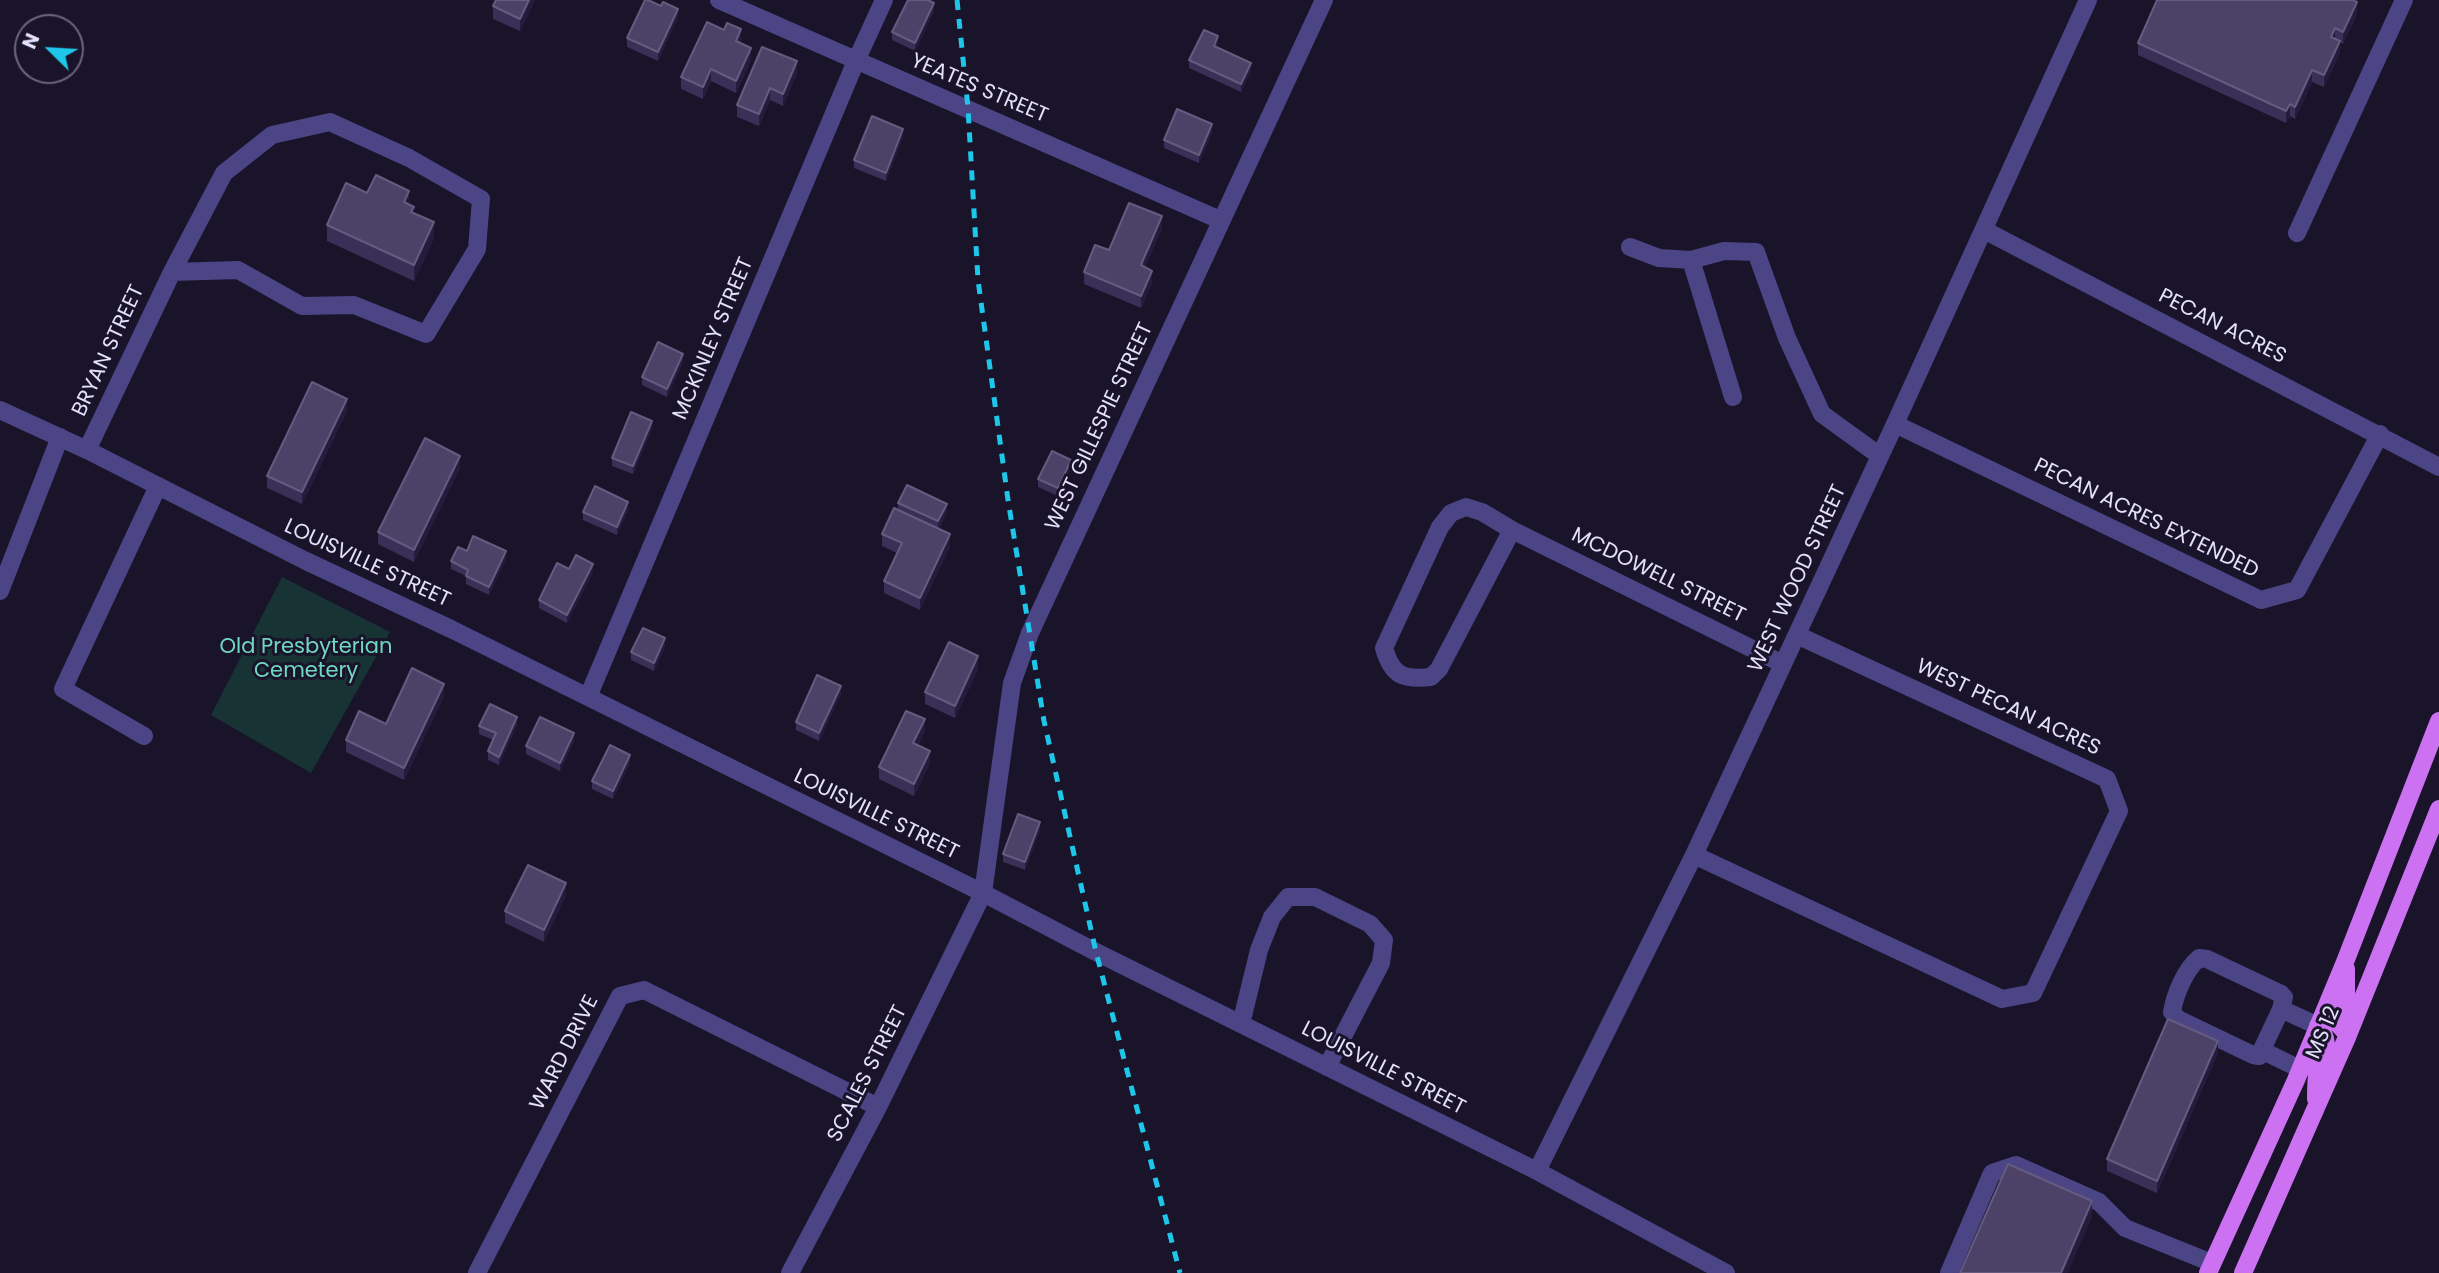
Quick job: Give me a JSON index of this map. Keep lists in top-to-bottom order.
{
  "streets": {
    "main road": ["MS 12"],
    "street": [
      "YEATES STREET",
      "PECAN ACRES",
      "MCKINLEY STREET",
      "BRYAN STREET",
      "WEST GILLESPIE STREET",
      "PECAN ACRES EXTENDED",
      "LOUISVILLE STREET",
      "MCDOWELL STREET",
      "WEST WOOD STREET",
      "WEST PECAN ACRES",
      "WARD DRIVE",
      "SCALES STREET"
    ]
  },
  "crossings": [
    ["YEATES STREET", "MCKINLEY STREET"],
    ["YEATES STREET", "WEST GILLESPIE STREET"],
    ["PECAN ACRES", "PECAN ACRES EXTENDED"],
    ["PECAN ACRES", "WEST WOOD STREET"],
    ["MCKINLEY STREET", "LOUISVILLE STREET"],
    ["BRYAN STREET", "LOUISVILLE STREET"],
    ["WEST GILLESPIE STREET", "LOUISVILLE STREET"],
    ["WEST GILLESPIE STREET", "SCALES STREET"],
    ["PECAN ACRES EXTENDED", "WEST WOOD STREET"],
    ["LOUISVILLE STREET", "WEST WOOD STREET"],
    ["LOUISVILLE STREET", "SCALES STREET"],
    ["MCDOWELL STREET", "WEST WOOD STREET"],
    ["WEST WOOD STREET", "WEST PECAN ACRES"],
    ["WARD DRIVE", "SCALES STREET"]
  ],
  "parks": ["Old Presbyterian Cemetery"],
  "north": "top left"
}
